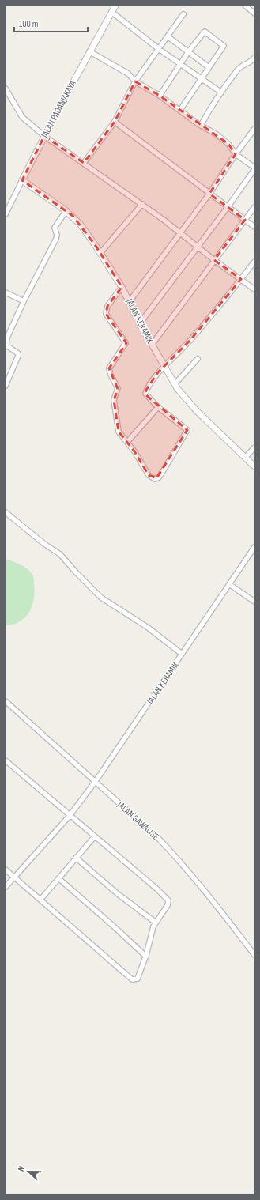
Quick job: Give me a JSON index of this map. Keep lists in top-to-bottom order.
{
  "streets": {
    "street": ["JALAN PADANJAKAYA", "JALAN KERAMIK", "JALAN GAWALISE"]
  },
  "crossings": [
    ["JALAN PADANJAKAYA", "JALAN KERAMIK"],
    ["JALAN KERAMIK", "JALAN GAWALISE"]
  ],
  "scale_bar": "100 m",
  "north": "left"
}
